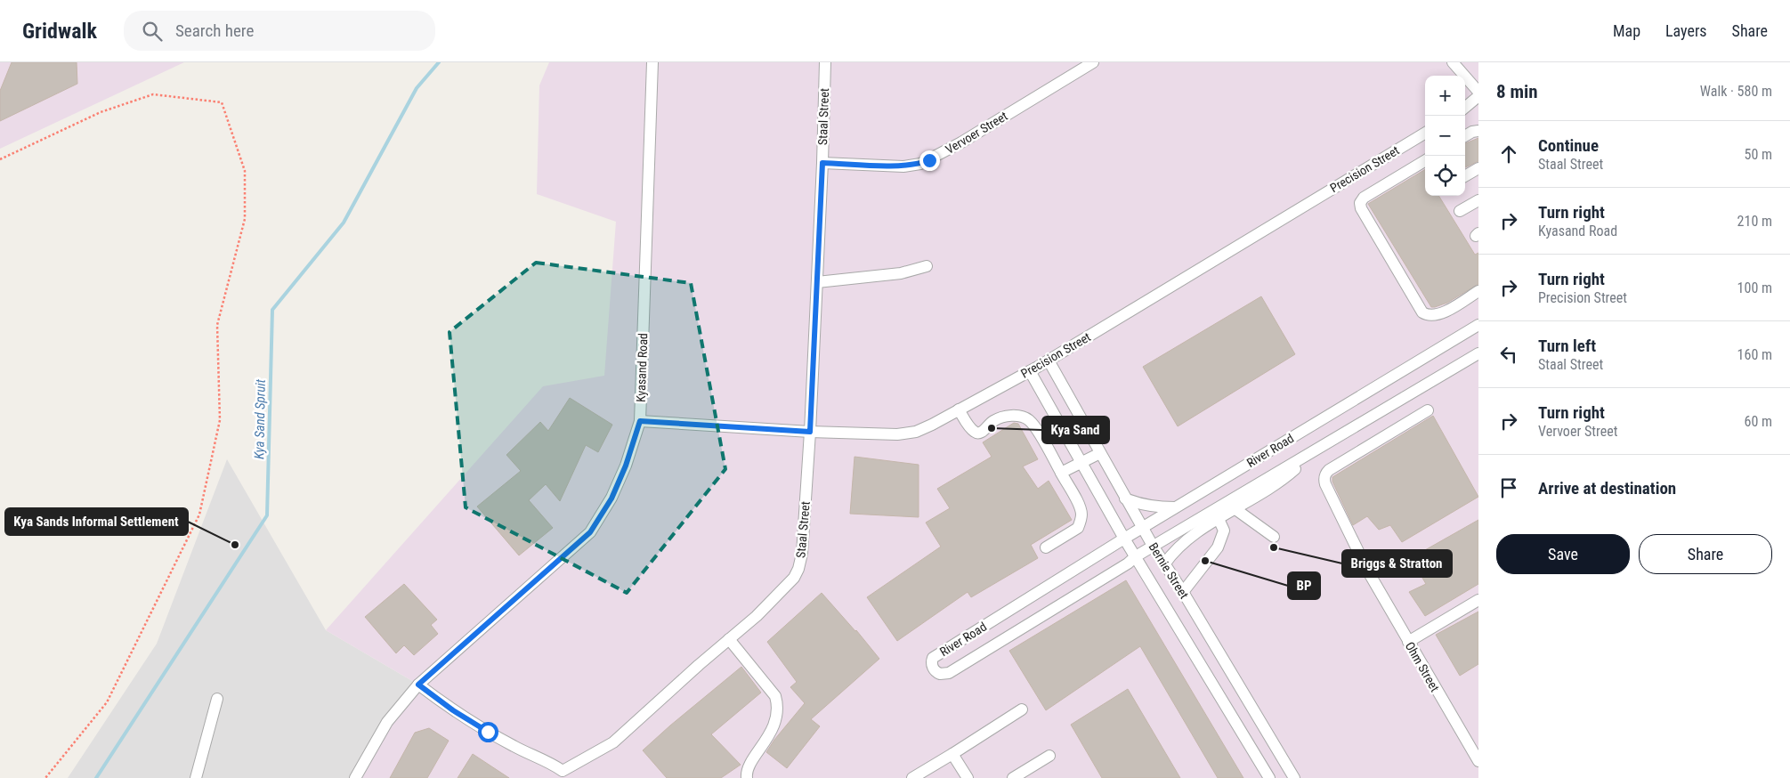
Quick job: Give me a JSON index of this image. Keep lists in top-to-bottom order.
{
  "streets": {
    "street": [
      "Staal Street",
      "Vervoer Street",
      "Precision Street",
      "Kyasand Road",
      "River Road",
      "Bernie Street",
      "Ohm Street"
    ]
  },
  "crossings": [
    ["Staal Street", "Vervoer Street"],
    ["Staal Street", "Precision Street"],
    ["Staal Street", "Kyasand Road"],
    ["Precision Street", "Kyasand Road"],
    ["Precision Street", "Bernie Street"],
    ["River Road", "Bernie Street"]
  ],
  "water": ["Kya Sand Spruit"],
  "places": [
    "Kya Sand",
    "Kya Sands Informal Settlement",
    "Briggs & Stratton",
    "BP"
  ],
  "page": {
    "header": "Gridwalk",
    "search": "Search here",
    "nav": ["Map", "Layers", "Share"],
    "heading": ["8 min", "Walk · 580 m"],
    "map_buttons": ["+", "−"],
    "list": [
      ["Continue", "Staal Street", "50 m"],
      ["Turn right", "Kyasand Road", "210 m"],
      ["Turn right", "Precision Street", "100 m"],
      ["Turn left", "Staal Street", "160 m"],
      ["Turn right", "Vervoer Street", "60 m"],
      "Arrive at destination"
    ],
    "buttons": ["Save", "Share"]
  }
}
